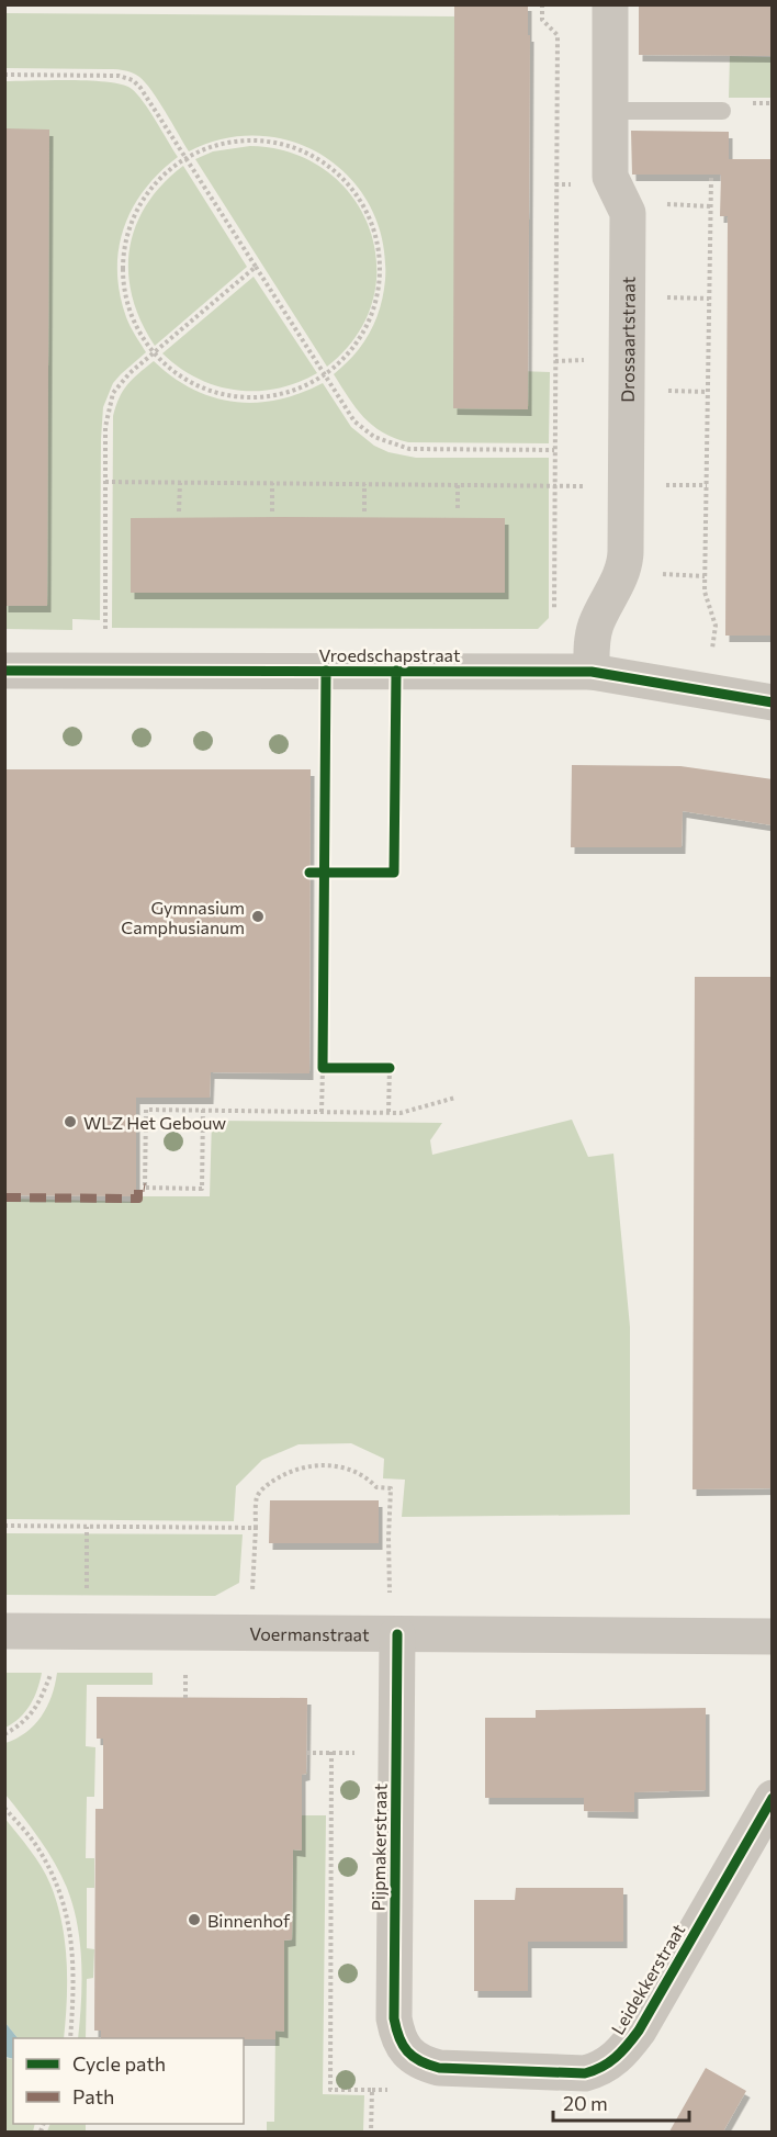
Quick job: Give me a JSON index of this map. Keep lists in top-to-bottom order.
{
  "streets": {
    "street": [
      "Drossaartstraat",
      "Vroedschapstraat",
      "Voermanstraat",
      "Pijpmakerstraat",
      "Leidekkerstraat"
    ]
  },
  "crossings": [
    ["Drossaartstraat", "Vroedschapstraat"],
    ["Voermanstraat", "Pijpmakerstraat"],
    ["Pijpmakerstraat", "Leidekkerstraat"]
  ],
  "places": ["Gymnasium Camphusianum", "WLZ Het Gebouw", "Binnenhof"],
  "legend": ["Cycle path", "Path"],
  "scale_bar": "20 m"
}
